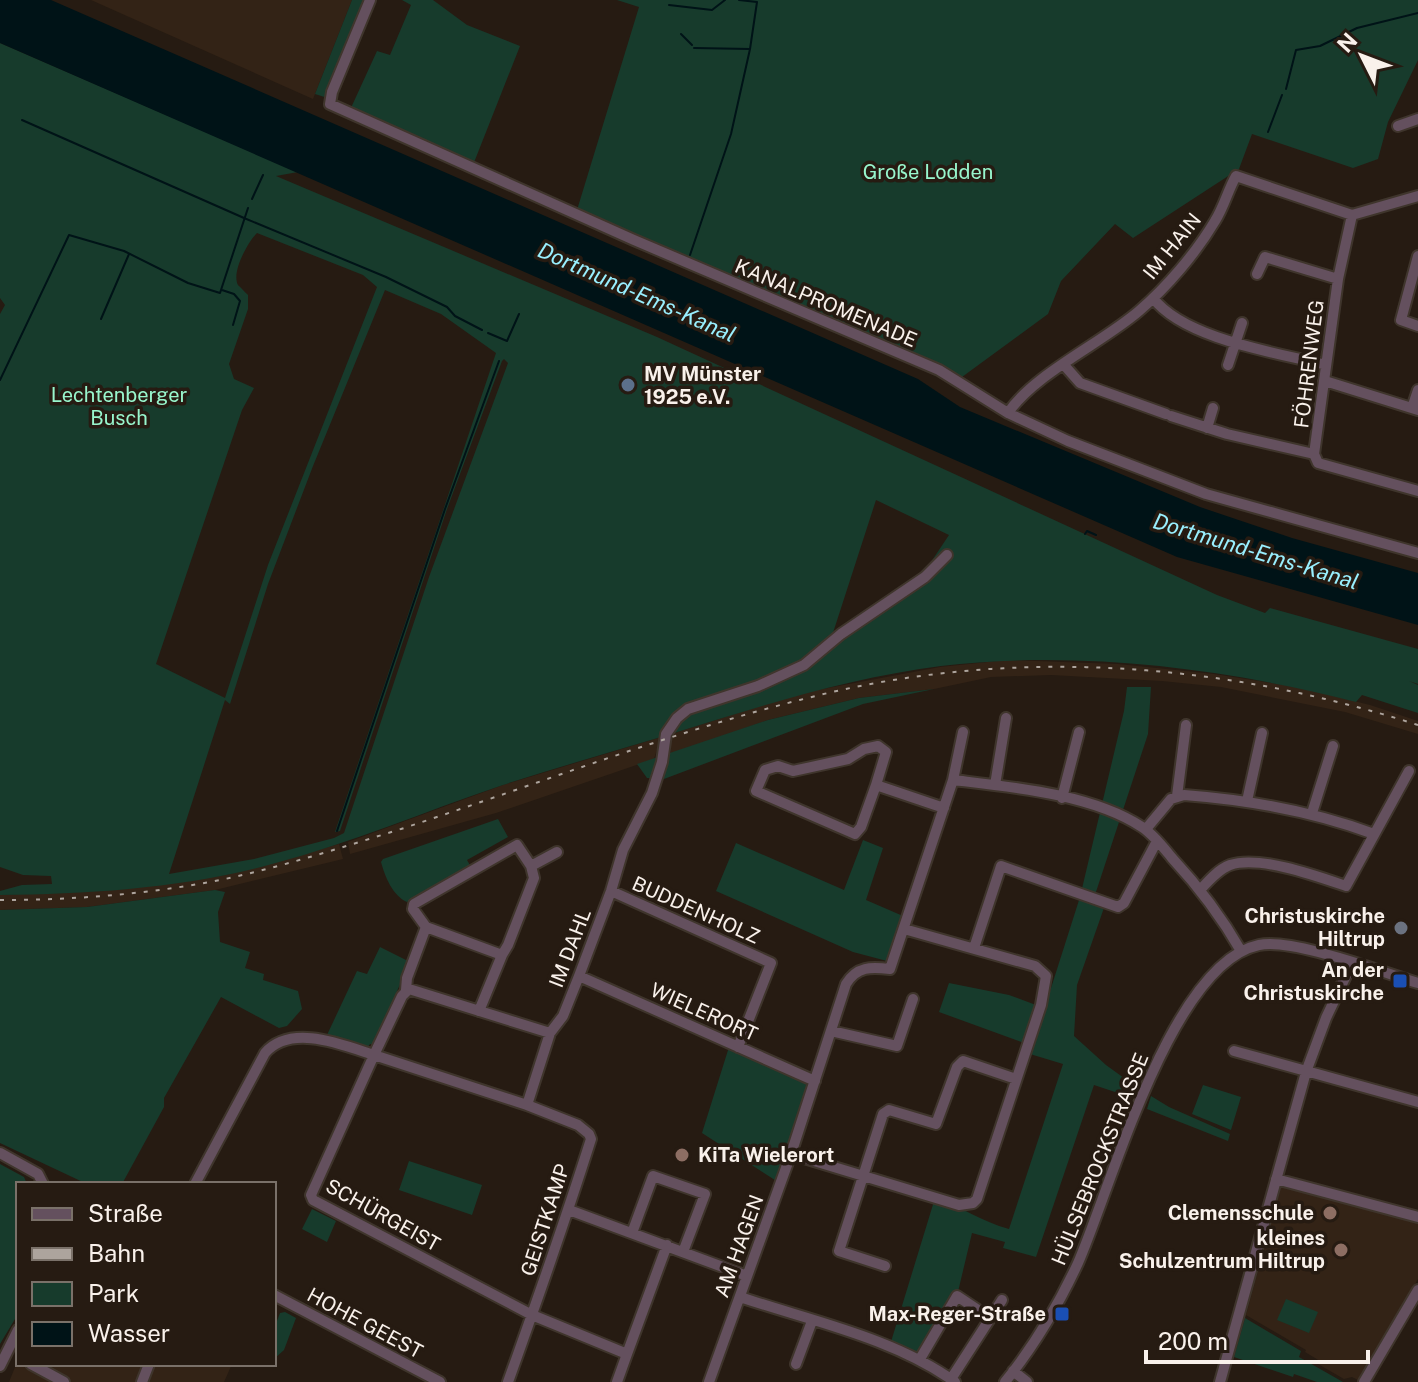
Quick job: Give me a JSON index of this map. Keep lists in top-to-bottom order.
{
  "streets": {
    "street": [
      "IM HAIN",
      "KANALPROMENADE",
      "FÖHRENWEG",
      "BUDDENHOLZ",
      "IM DAHL",
      "WIELERORT",
      "HÜLSEBROCKSTRASSE",
      "SCHÜRGEIST",
      "GEISTKAMP",
      "AM HAGEN",
      "HOHE GEEST"
    ]
  },
  "crossings": [
    ["IM HAIN", "KANALPROMENADE"],
    ["IM HAIN", "FÖHRENWEG"],
    ["BUDDENHOLZ", "IM DAHL"],
    ["BUDDENHOLZ", "WIELERORT"],
    ["IM DAHL", "WIELERORT"],
    ["WIELERORT", "AM HAGEN"],
    ["SCHÜRGEIST", "GEISTKAMP"]
  ],
  "water": ["Dortmund-Ems-Kanal"],
  "parks": ["Große Lodden", "Lechtenberger Busch"],
  "places": {
    "other": [
      "MV Münster 1925 e.V.",
      "Christuskirche Hiltrup",
      "KiTa Wielerort",
      "Clemensschule",
      "kleines Schulzentrum Hiltrup"
    ],
    "transit": ["An der Christuskirche", "Max-Reger-Straße"]
  },
  "legend": [
    "Straße",
    "Bahn",
    "Park",
    "Wasser"
  ],
  "scale_bar": "200 m",
  "north": "top left"
}
